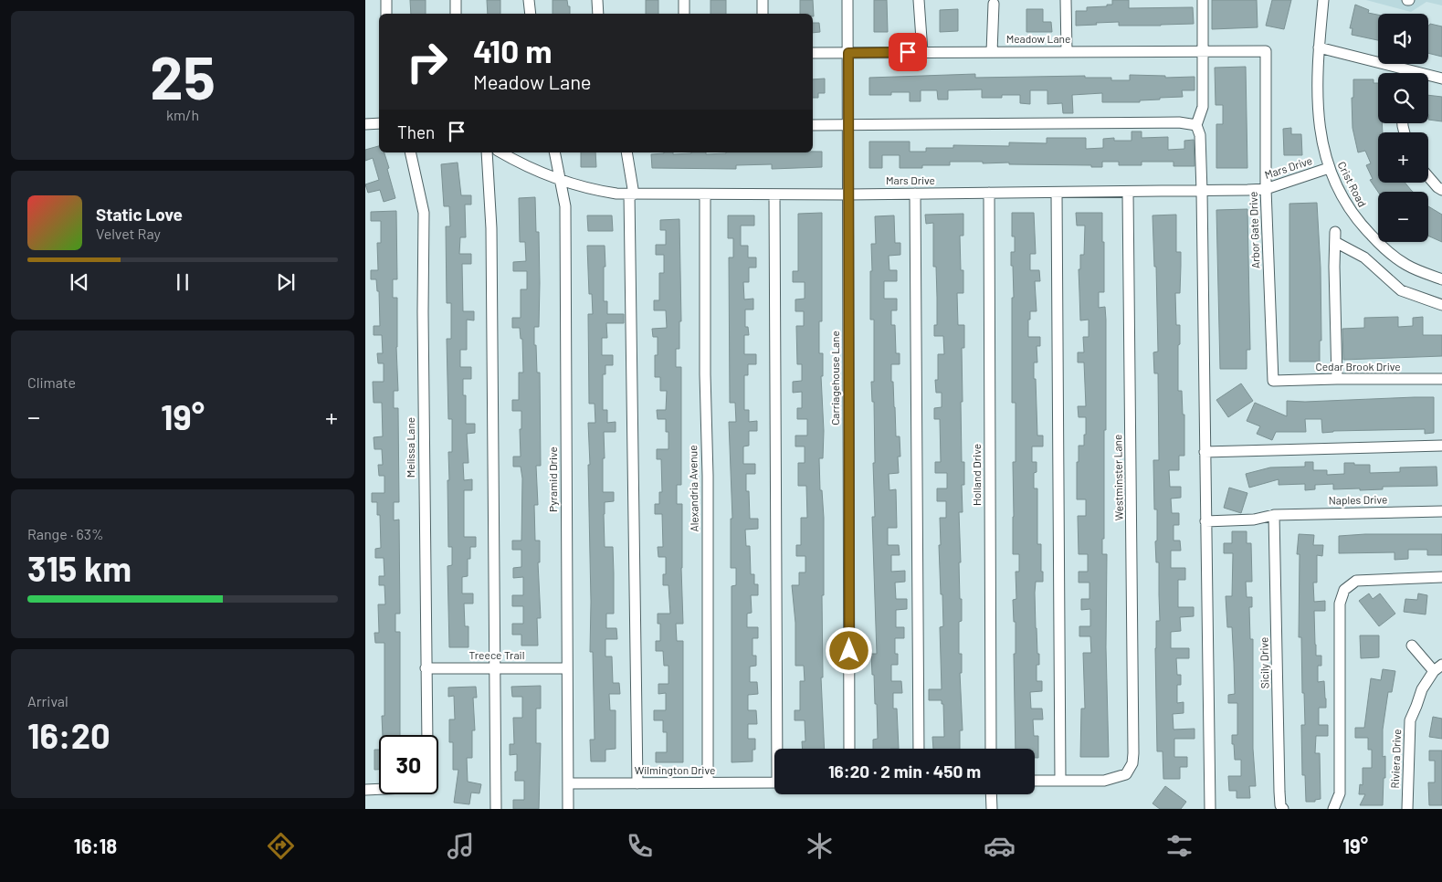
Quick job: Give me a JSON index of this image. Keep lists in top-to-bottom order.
{
  "streets": {
    "street": [
      "Meadow Lane",
      "Mars Drive",
      "Crist Road",
      "Arbor Gate Drive",
      "Cedar Brook Drive",
      "Carriagehouse Lane",
      "Melissa Lane",
      "Holland Drive",
      "Westminster Lane",
      "Pyramid Drive",
      "Alexandria Avenue",
      "Naples Drive",
      "Treece Trail",
      "Sicily Drive",
      "Riviera Drive",
      "Wilmington Drive"
    ]
  },
  "crossings": [
    ["Meadow Lane", "Arbor Gate Drive"],
    ["Meadow Lane", "Carriagehouse Lane"],
    ["Mars Drive", "Crist Road"],
    ["Mars Drive", "Arbor Gate Drive"],
    ["Mars Drive", "Carriagehouse Lane"],
    ["Mars Drive", "Holland Drive"],
    ["Mars Drive", "Westminster Lane"],
    ["Mars Drive", "Pyramid Drive"],
    ["Mars Drive", "Alexandria Avenue"],
    ["Arbor Gate Drive", "Cedar Brook Drive"],
    ["Melissa Lane", "Treece Trail"],
    ["Pyramid Drive", "Treece Trail"],
    ["Pyramid Drive", "Wilmington Drive"],
    ["Alexandria Avenue", "Wilmington Drive"],
    ["Naples Drive", "Sicily Drive"]
  ],
  "page": {
    "tile": [
      ["25", "km/h"],
      "Climate",
      ["Range · 63%", "315 km"],
      ["Arrival", "16:20"]
    ],
    "map_buttons": ["+", "−"],
    "turn": ["410 m", "Meadow Lane"],
    "then": "Then",
    "song": ["Static Love", "Velvet Ray"],
    "heat": ["−", "19°", "+"],
    "limit": "30",
    "trip": "16:20 · 2 min · 450 m",
    "tabs": ["16:18", "19°"]
  }
}
